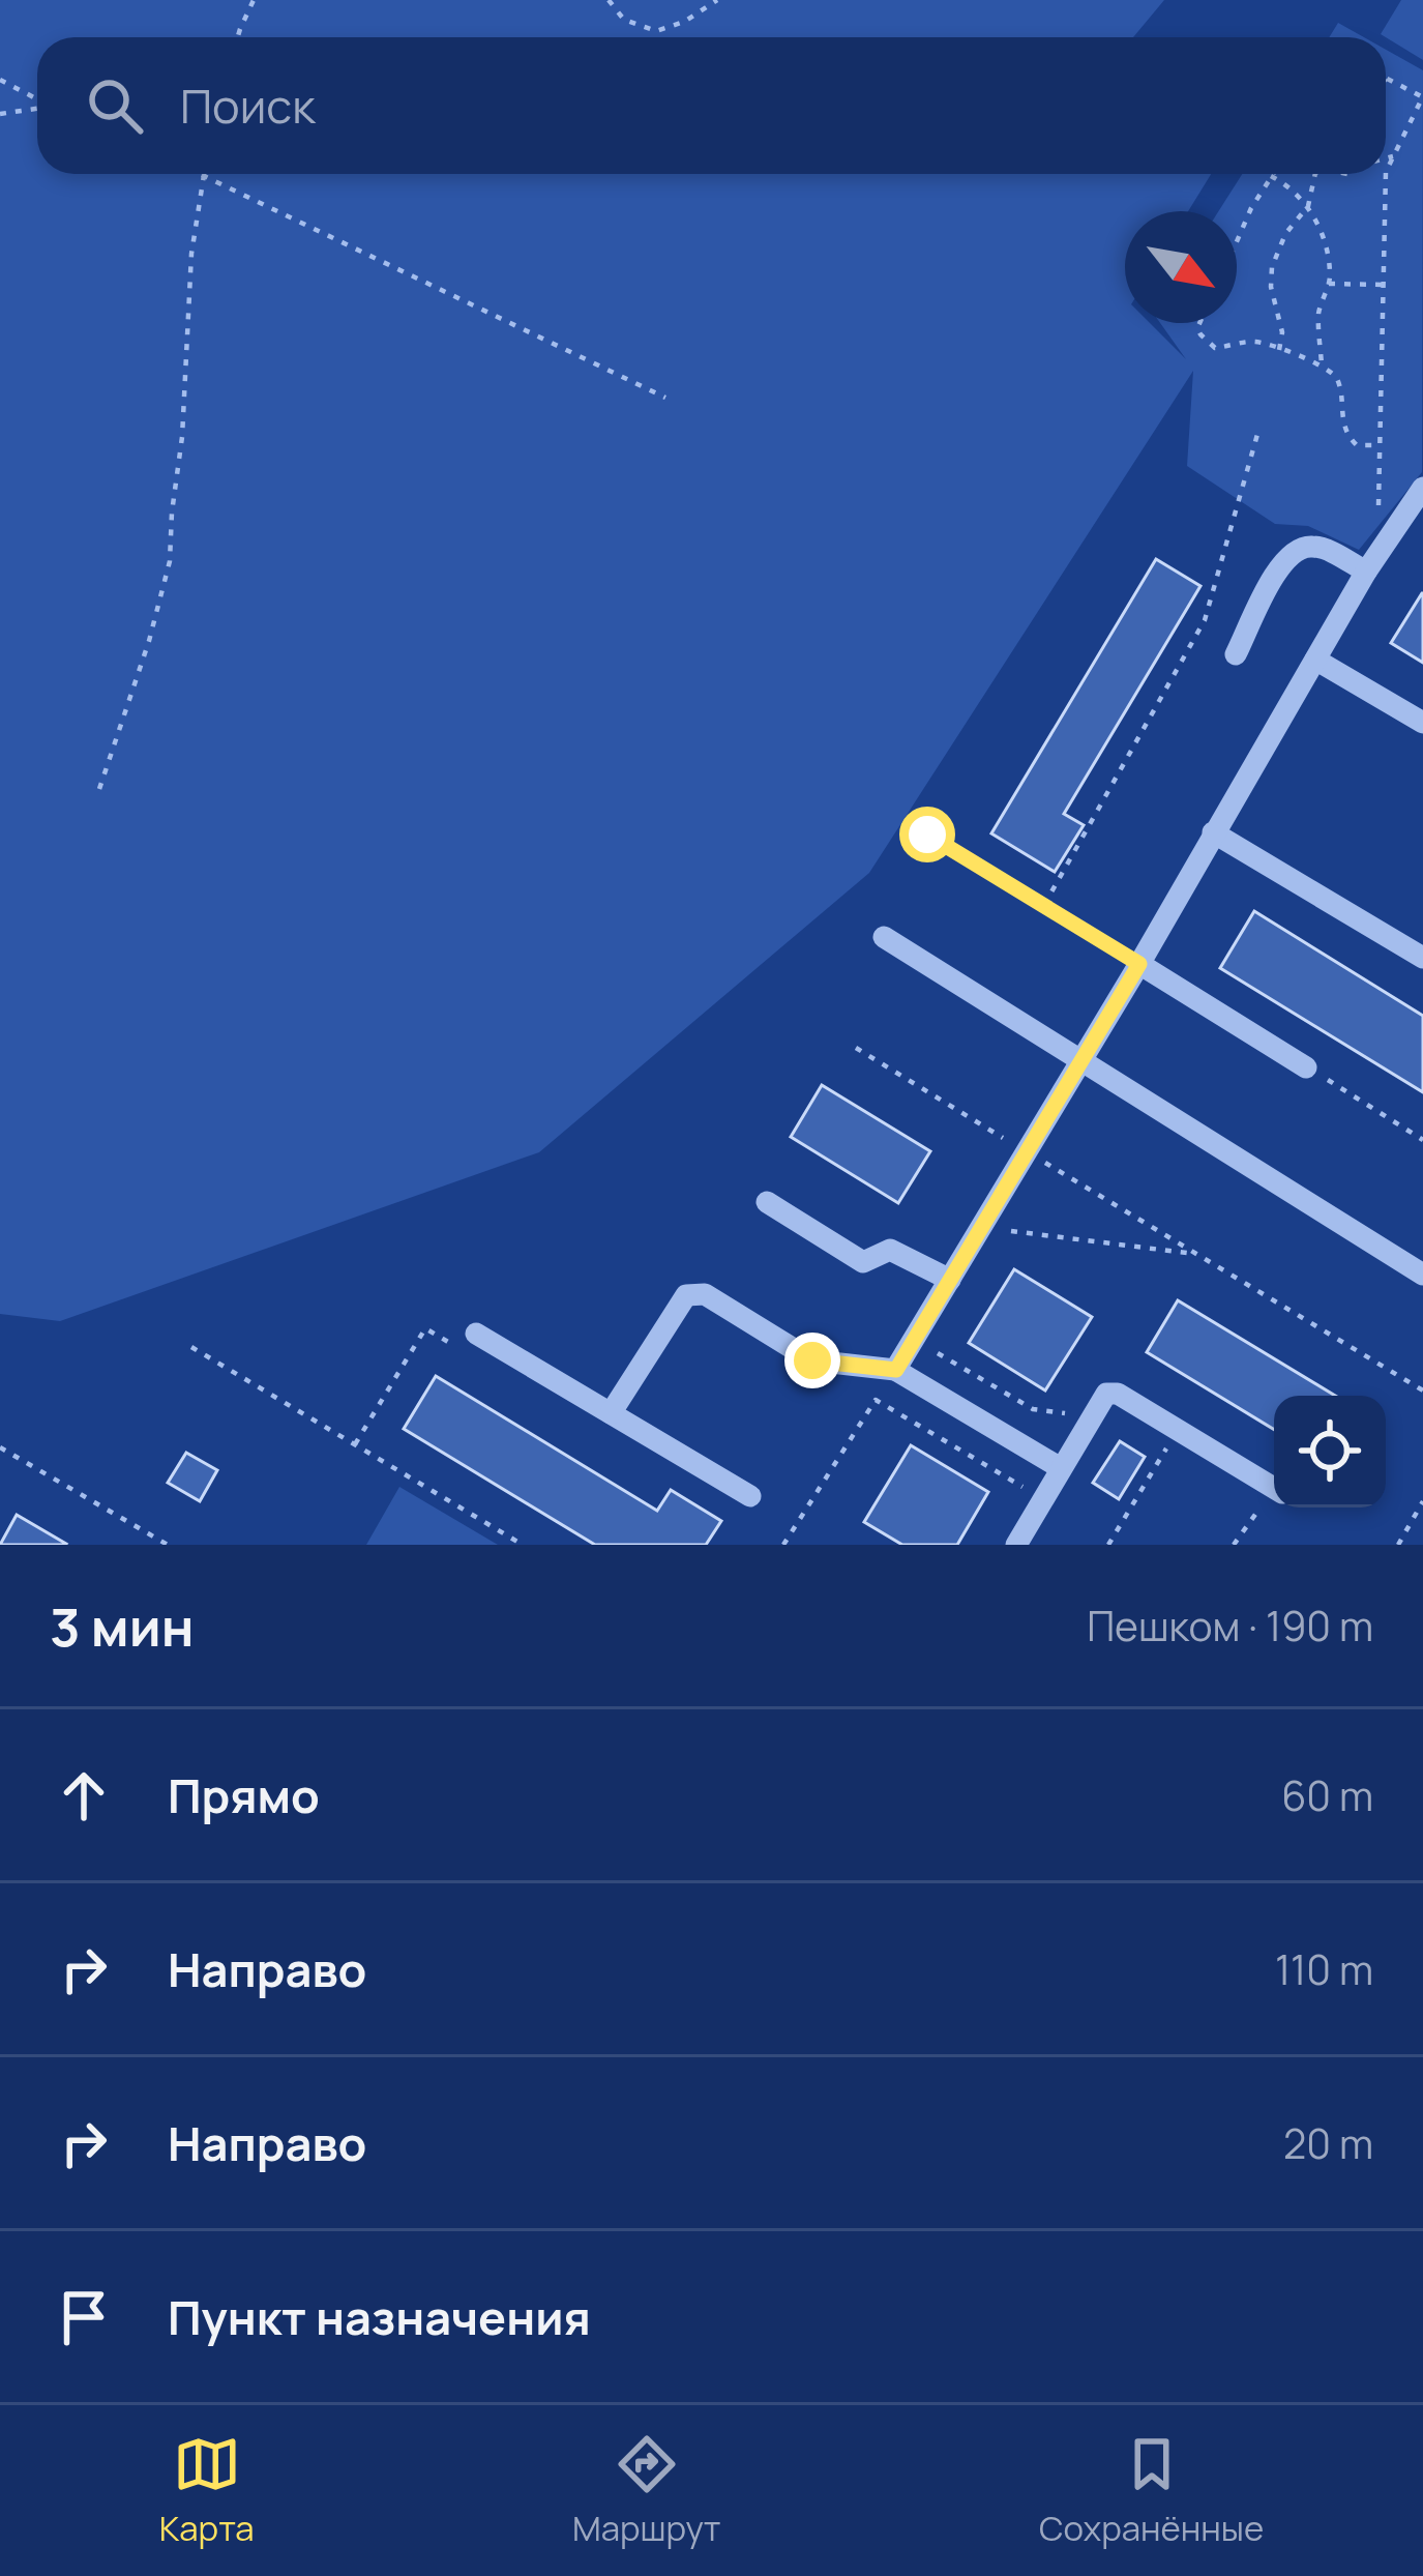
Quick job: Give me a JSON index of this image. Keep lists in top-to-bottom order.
{
  "north": "bottom right",
  "page": {
    "search": "Поиск",
    "heading": ["3 мин", "Пешком · 190 m"],
    "list": [
      ["Прямо", "60 m"],
      ["Направо", "110 m"],
      ["Направо", "20 m"],
      "Пункт назначения"
    ],
    "nav": ["Карта", "Маршрут", "Сохранённые"]
  }
}
